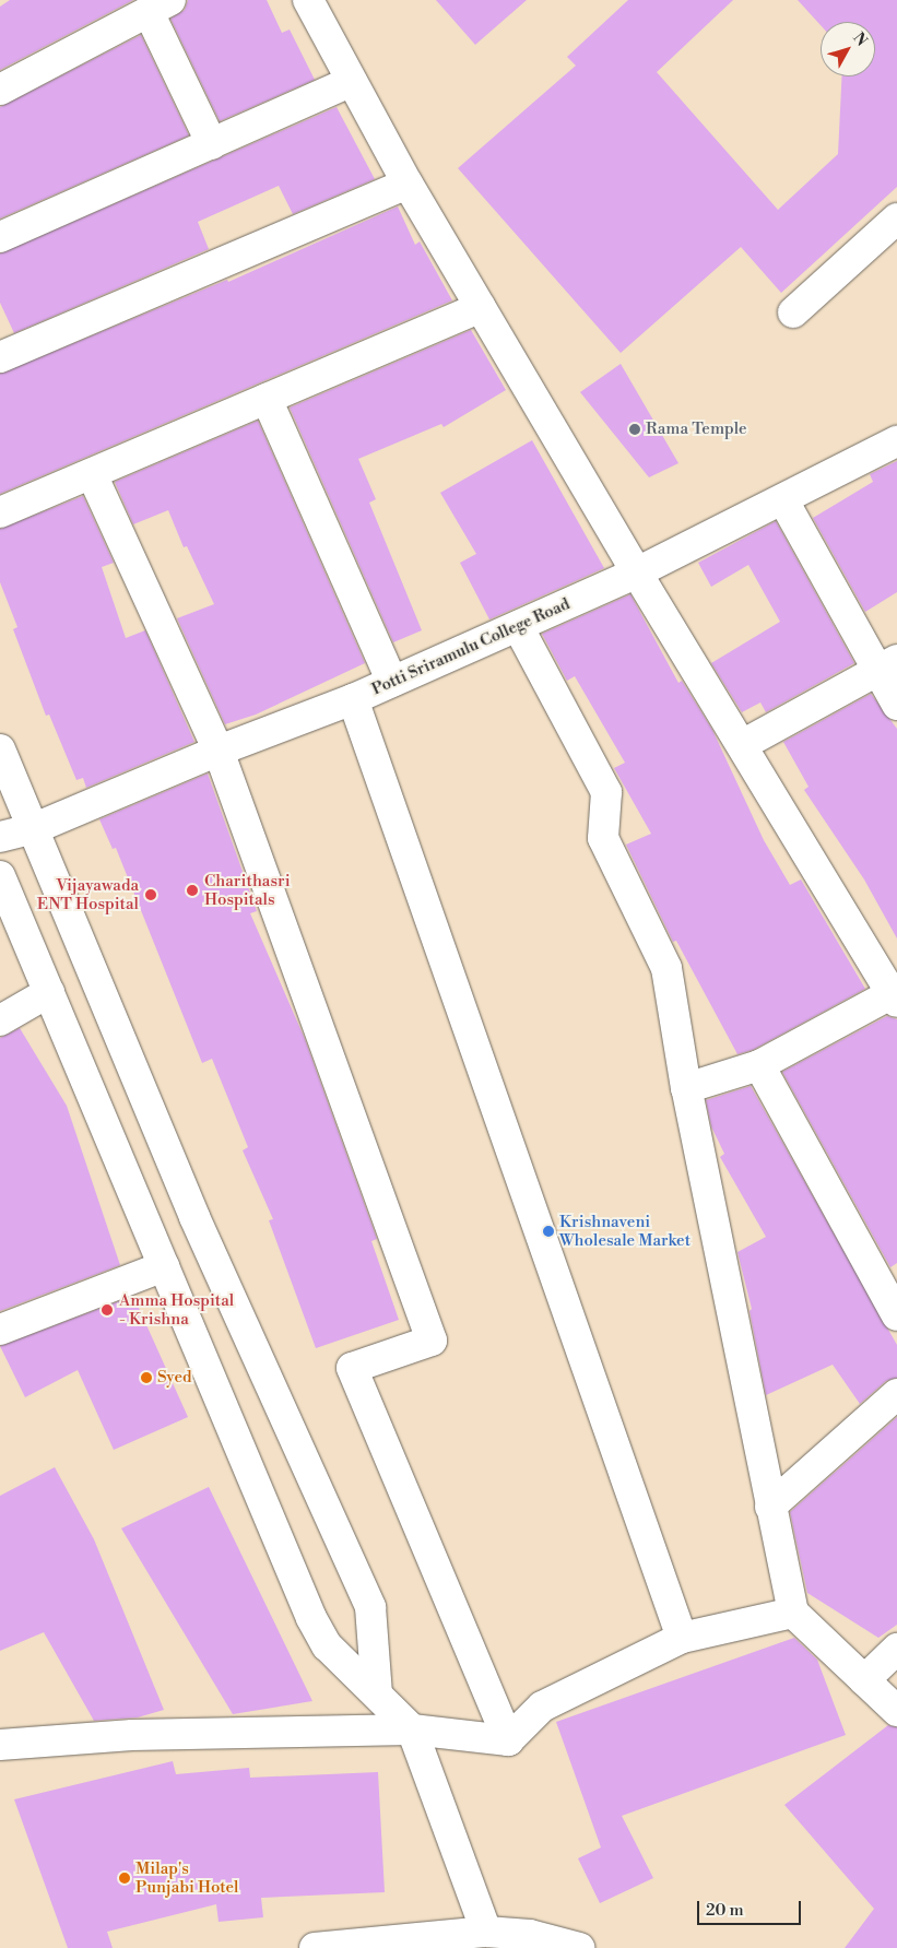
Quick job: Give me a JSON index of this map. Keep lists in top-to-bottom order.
{
  "streets": {
    "street": ["Potti Sriramulu College Road"]
  },
  "places": [
    "Rama Temple",
    "Charithasri Hospitals",
    "Vijayawada ENT Hospital",
    "Krishnaveni Wholesale Market",
    "Amma Hospital - Krishna",
    "Syed",
    "Milap's Punjabi Hotel"
  ],
  "scale_bar": "20 m",
  "north": "top right"
}
